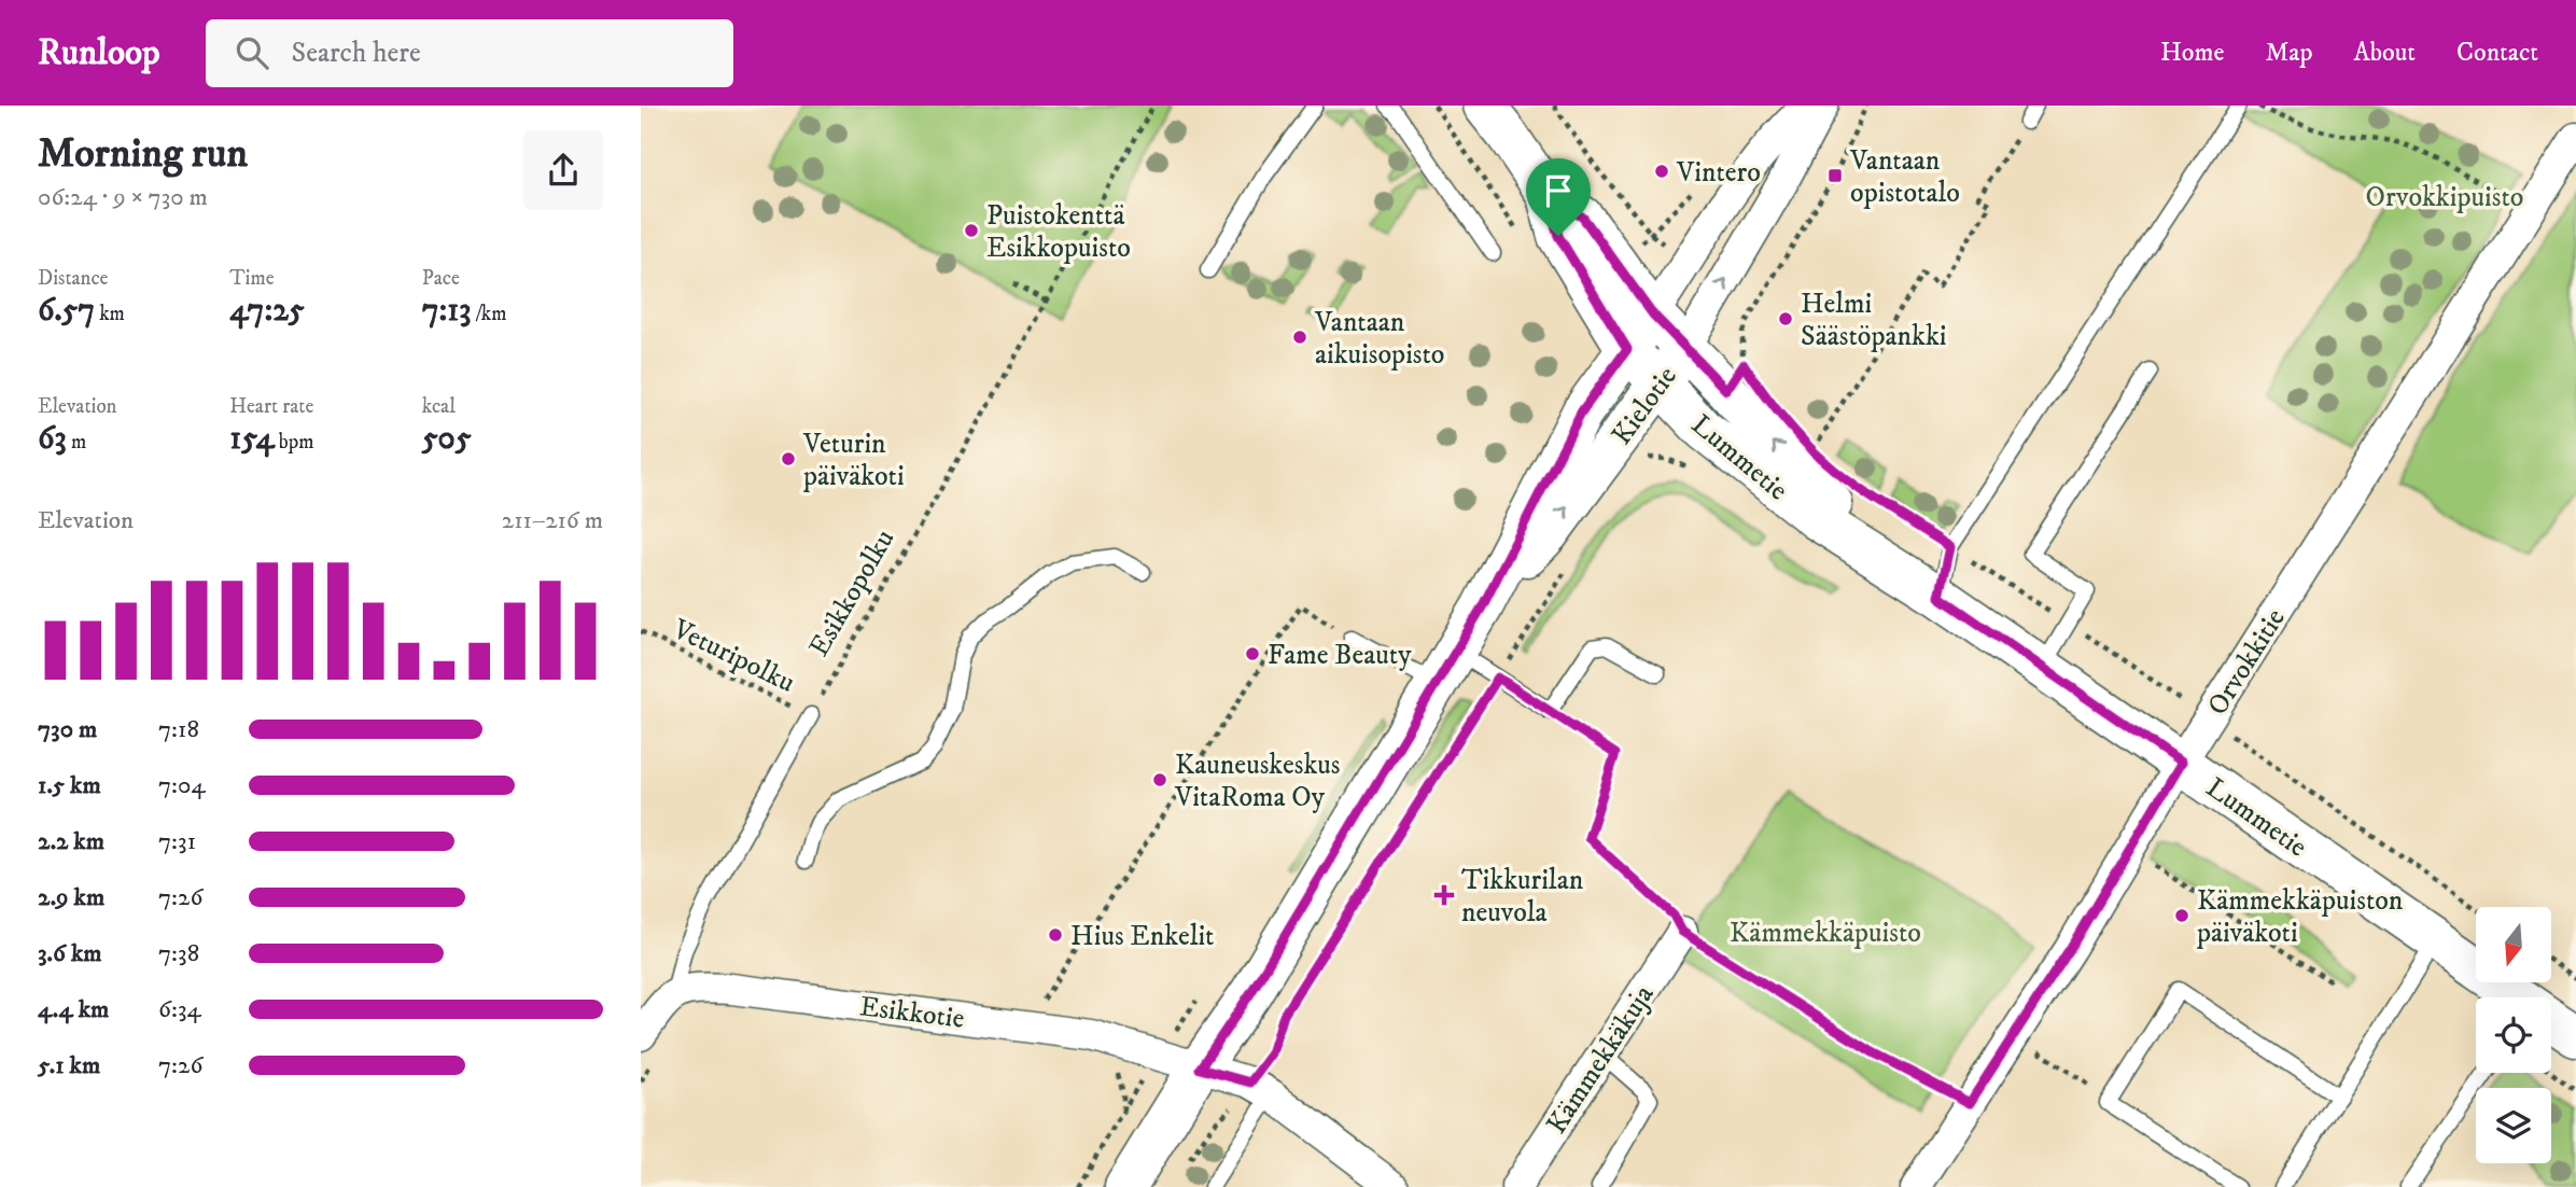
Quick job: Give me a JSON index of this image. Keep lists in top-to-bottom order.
{
  "streets": {
    "street": [
      "Kielotie",
      "Lummetie",
      "Orvokkitie",
      "Esikkotie",
      "Kämmekkäkuja"
    ],
    "path": ["Esikkopolku", "Veturipolku"]
  },
  "crossings": [
    ["Kielotie", "Lummetie"],
    ["Kielotie", "Esikkotie"],
    ["Lummetie", "Orvokkitie"],
    ["Esikkopolku", "Veturipolku"]
  ],
  "parks": ["Orvokkipuisto", "Kämmekkäpuisto"],
  "places": {
    "other": [
      "Vintero",
      "Puistokenttä Esikkopuisto",
      "Helmi Säästöpankki",
      "Vantaan aikuisopisto",
      "Veturin päiväkoti",
      "Fame Beauty",
      "Kauneuskeskus VitaRoma Oy",
      "Kämmekkäpuiston päiväkoti",
      "Hius Enkelit"
    ],
    "transit": ["Vantaan opistotalo"],
    "health": ["Tikkurilan neuvola"]
  },
  "north": "bottom",
  "page": {
    "header": "Runloop",
    "search": "Search here",
    "nav": [
      "Home",
      "Map",
      "About",
      "Contact"
    ],
    "heading": ["Morning run", "06:24 · 9 × 730 m"],
    "stats": [
      ["Distance", "6.57 km"],
      ["Time", "47:25"],
      ["Pace", "7:13 /km"],
      ["Elevation", "63 m"],
      ["Heart rate", "154 bpm"],
      ["kcal", "505"]
    ],
    "chart": ["Elevation", "211–216 m"],
    "list": [
      {
        "name": "730 m",
        "note": "7:18"
      },
      {
        "name": "1.5 km",
        "note": "7:04"
      },
      {
        "name": "2.2 km",
        "note": "7:31"
      },
      {
        "name": "2.9 km",
        "note": "7:26"
      },
      {
        "name": "3.6 km",
        "note": "7:38"
      },
      {
        "name": "4.4 km",
        "note": "6:34"
      },
      {
        "name": "5.1 km",
        "note": "7:26"
      }
    ]
  }
}
